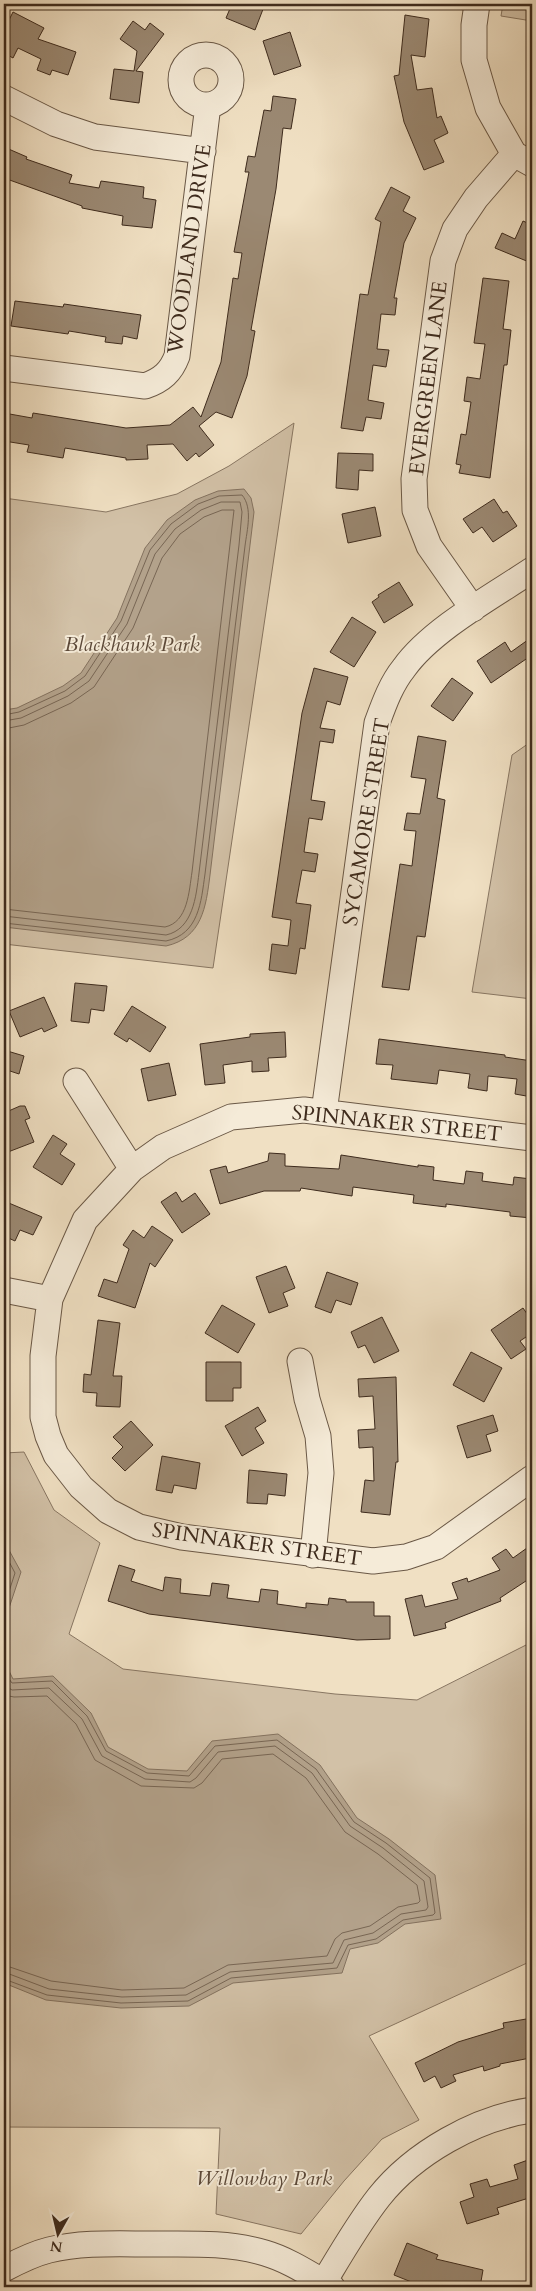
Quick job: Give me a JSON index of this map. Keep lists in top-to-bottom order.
{
  "streets": {
    "street": [
      "WOODLAND DRIVE",
      "EVERGREEN LANE",
      "SYCAMORE STREET",
      "SPINNAKER STREET"
    ]
  },
  "crossings": [
    ["EVERGREEN LANE", "SYCAMORE STREET"],
    ["SYCAMORE STREET", "SPINNAKER STREET"]
  ],
  "parks": ["Blackhawk Park", "Willowbay Park"],
  "north": "bottom"
}
